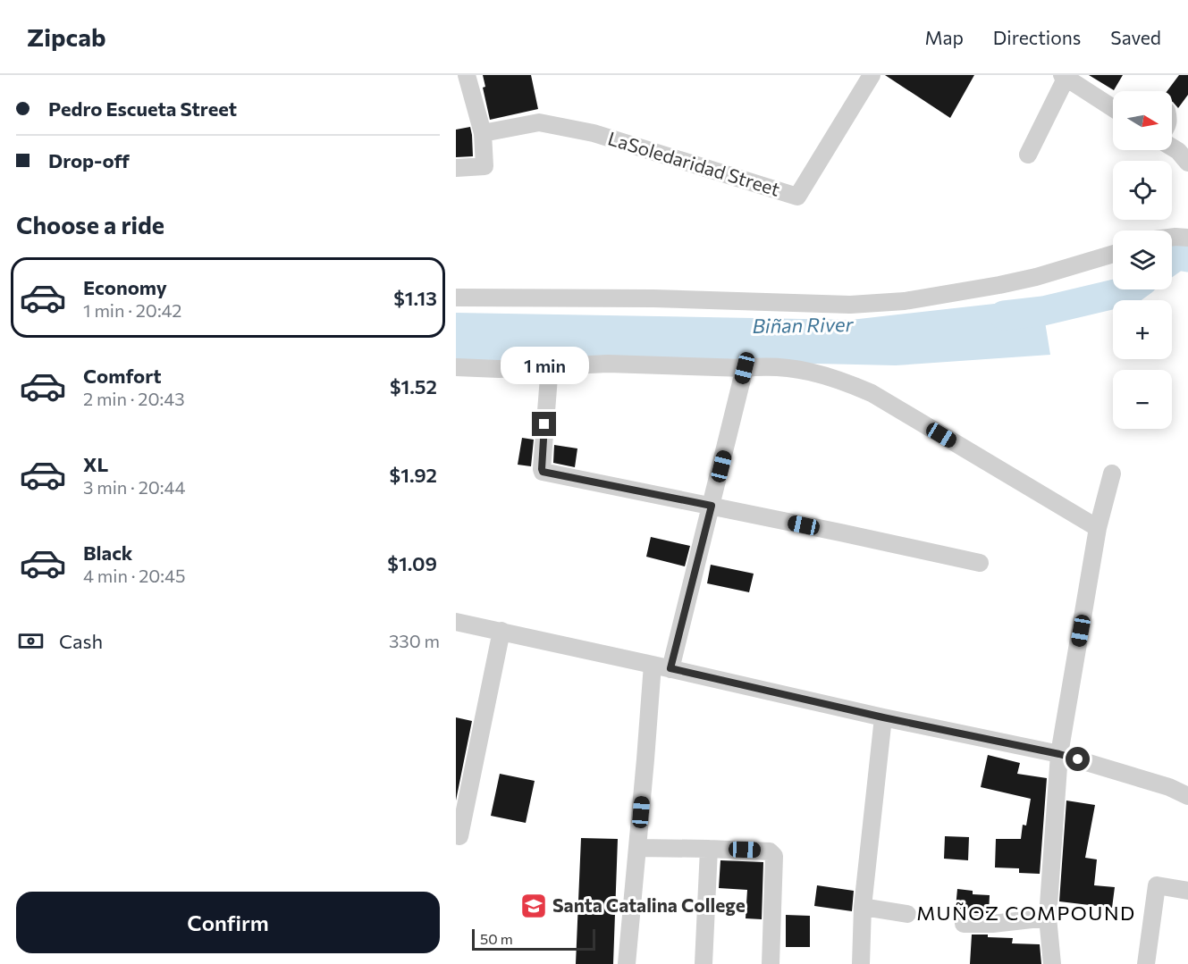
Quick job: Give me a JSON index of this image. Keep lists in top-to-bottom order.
{
  "streets": {
    "street": ["LaSoledaridad Street"]
  },
  "districts": ["MUÑOZ COMPOUND"],
  "water": ["Biñan River"],
  "places": {
    "school or university": ["Santa Catalina College"]
  },
  "scale_bar": "50 m",
  "north": "right",
  "page": {
    "header": "Zipcab",
    "nav": ["Map", "Directions", "Saved"],
    "banner": ["Pedro Escueta Street", "Drop-off"],
    "map_buttons": ["+", "−"],
    "heading": "Choose a ride",
    "list": [
      {
        "name": "Economy",
        "note": "1 min · 20:42",
        "value": "$1.13"
      },
      {
        "name": "Comfort",
        "note": "2 min · 20:43",
        "value": "$1.52"
      },
      {
        "name": "XL",
        "note": "3 min · 20:44",
        "value": "$1.92"
      },
      {
        "name": "Black",
        "note": "4 min · 20:45",
        "value": "$1.09"
      }
    ],
    "bubble": "1 min",
    "pay": ["Cash", "330 m"],
    "buttons": "Confirm",
    "scale": "50 m"
  }
}
